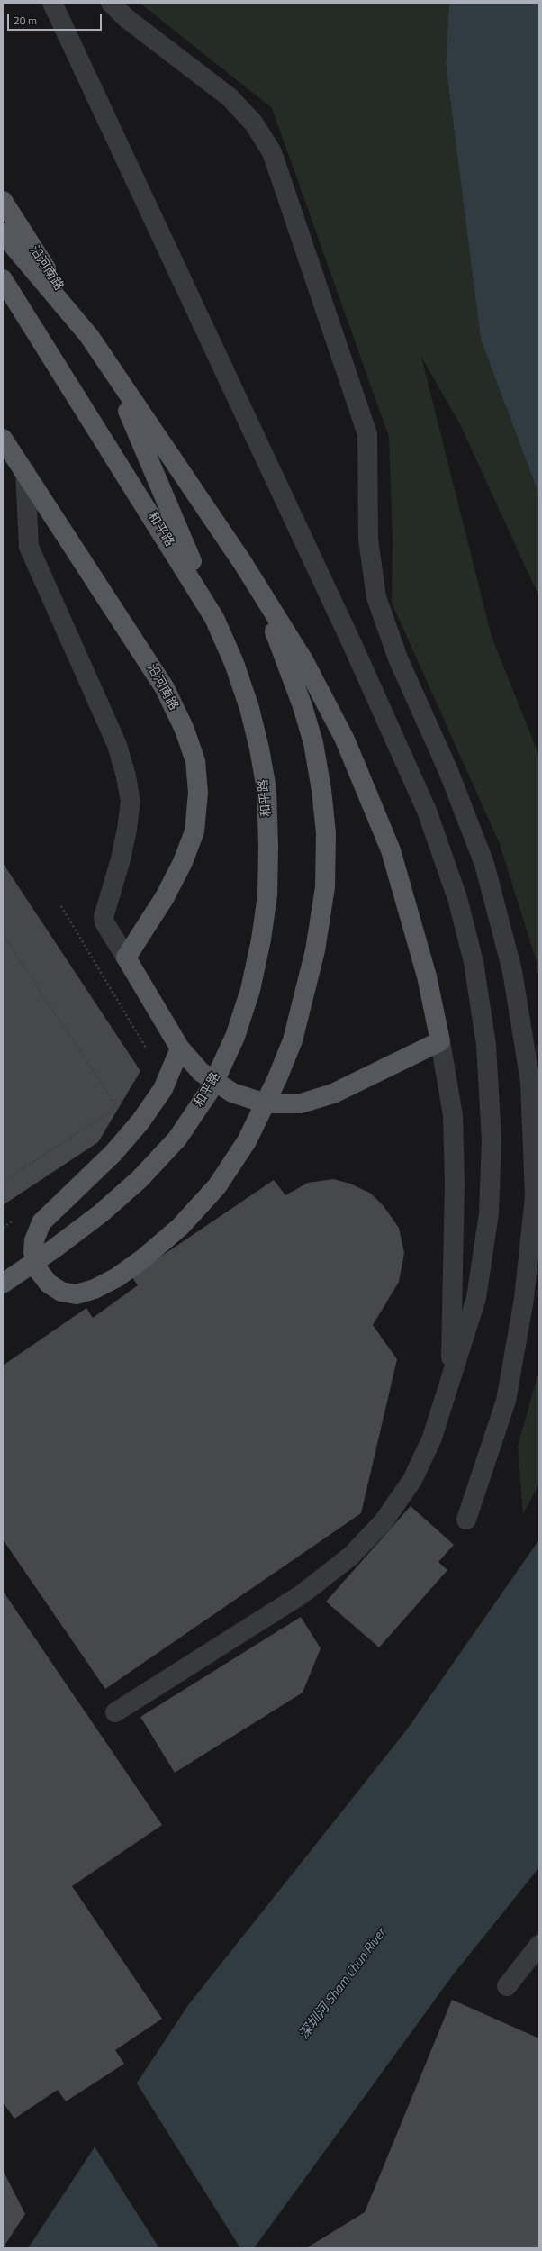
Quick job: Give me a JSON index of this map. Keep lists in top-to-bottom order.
{
  "streets": {
    "main road": ["沿河南路", "和平路"]
  },
  "water": ["深圳河 Sham Chun River"],
  "scale_bar": "20 m"
}
